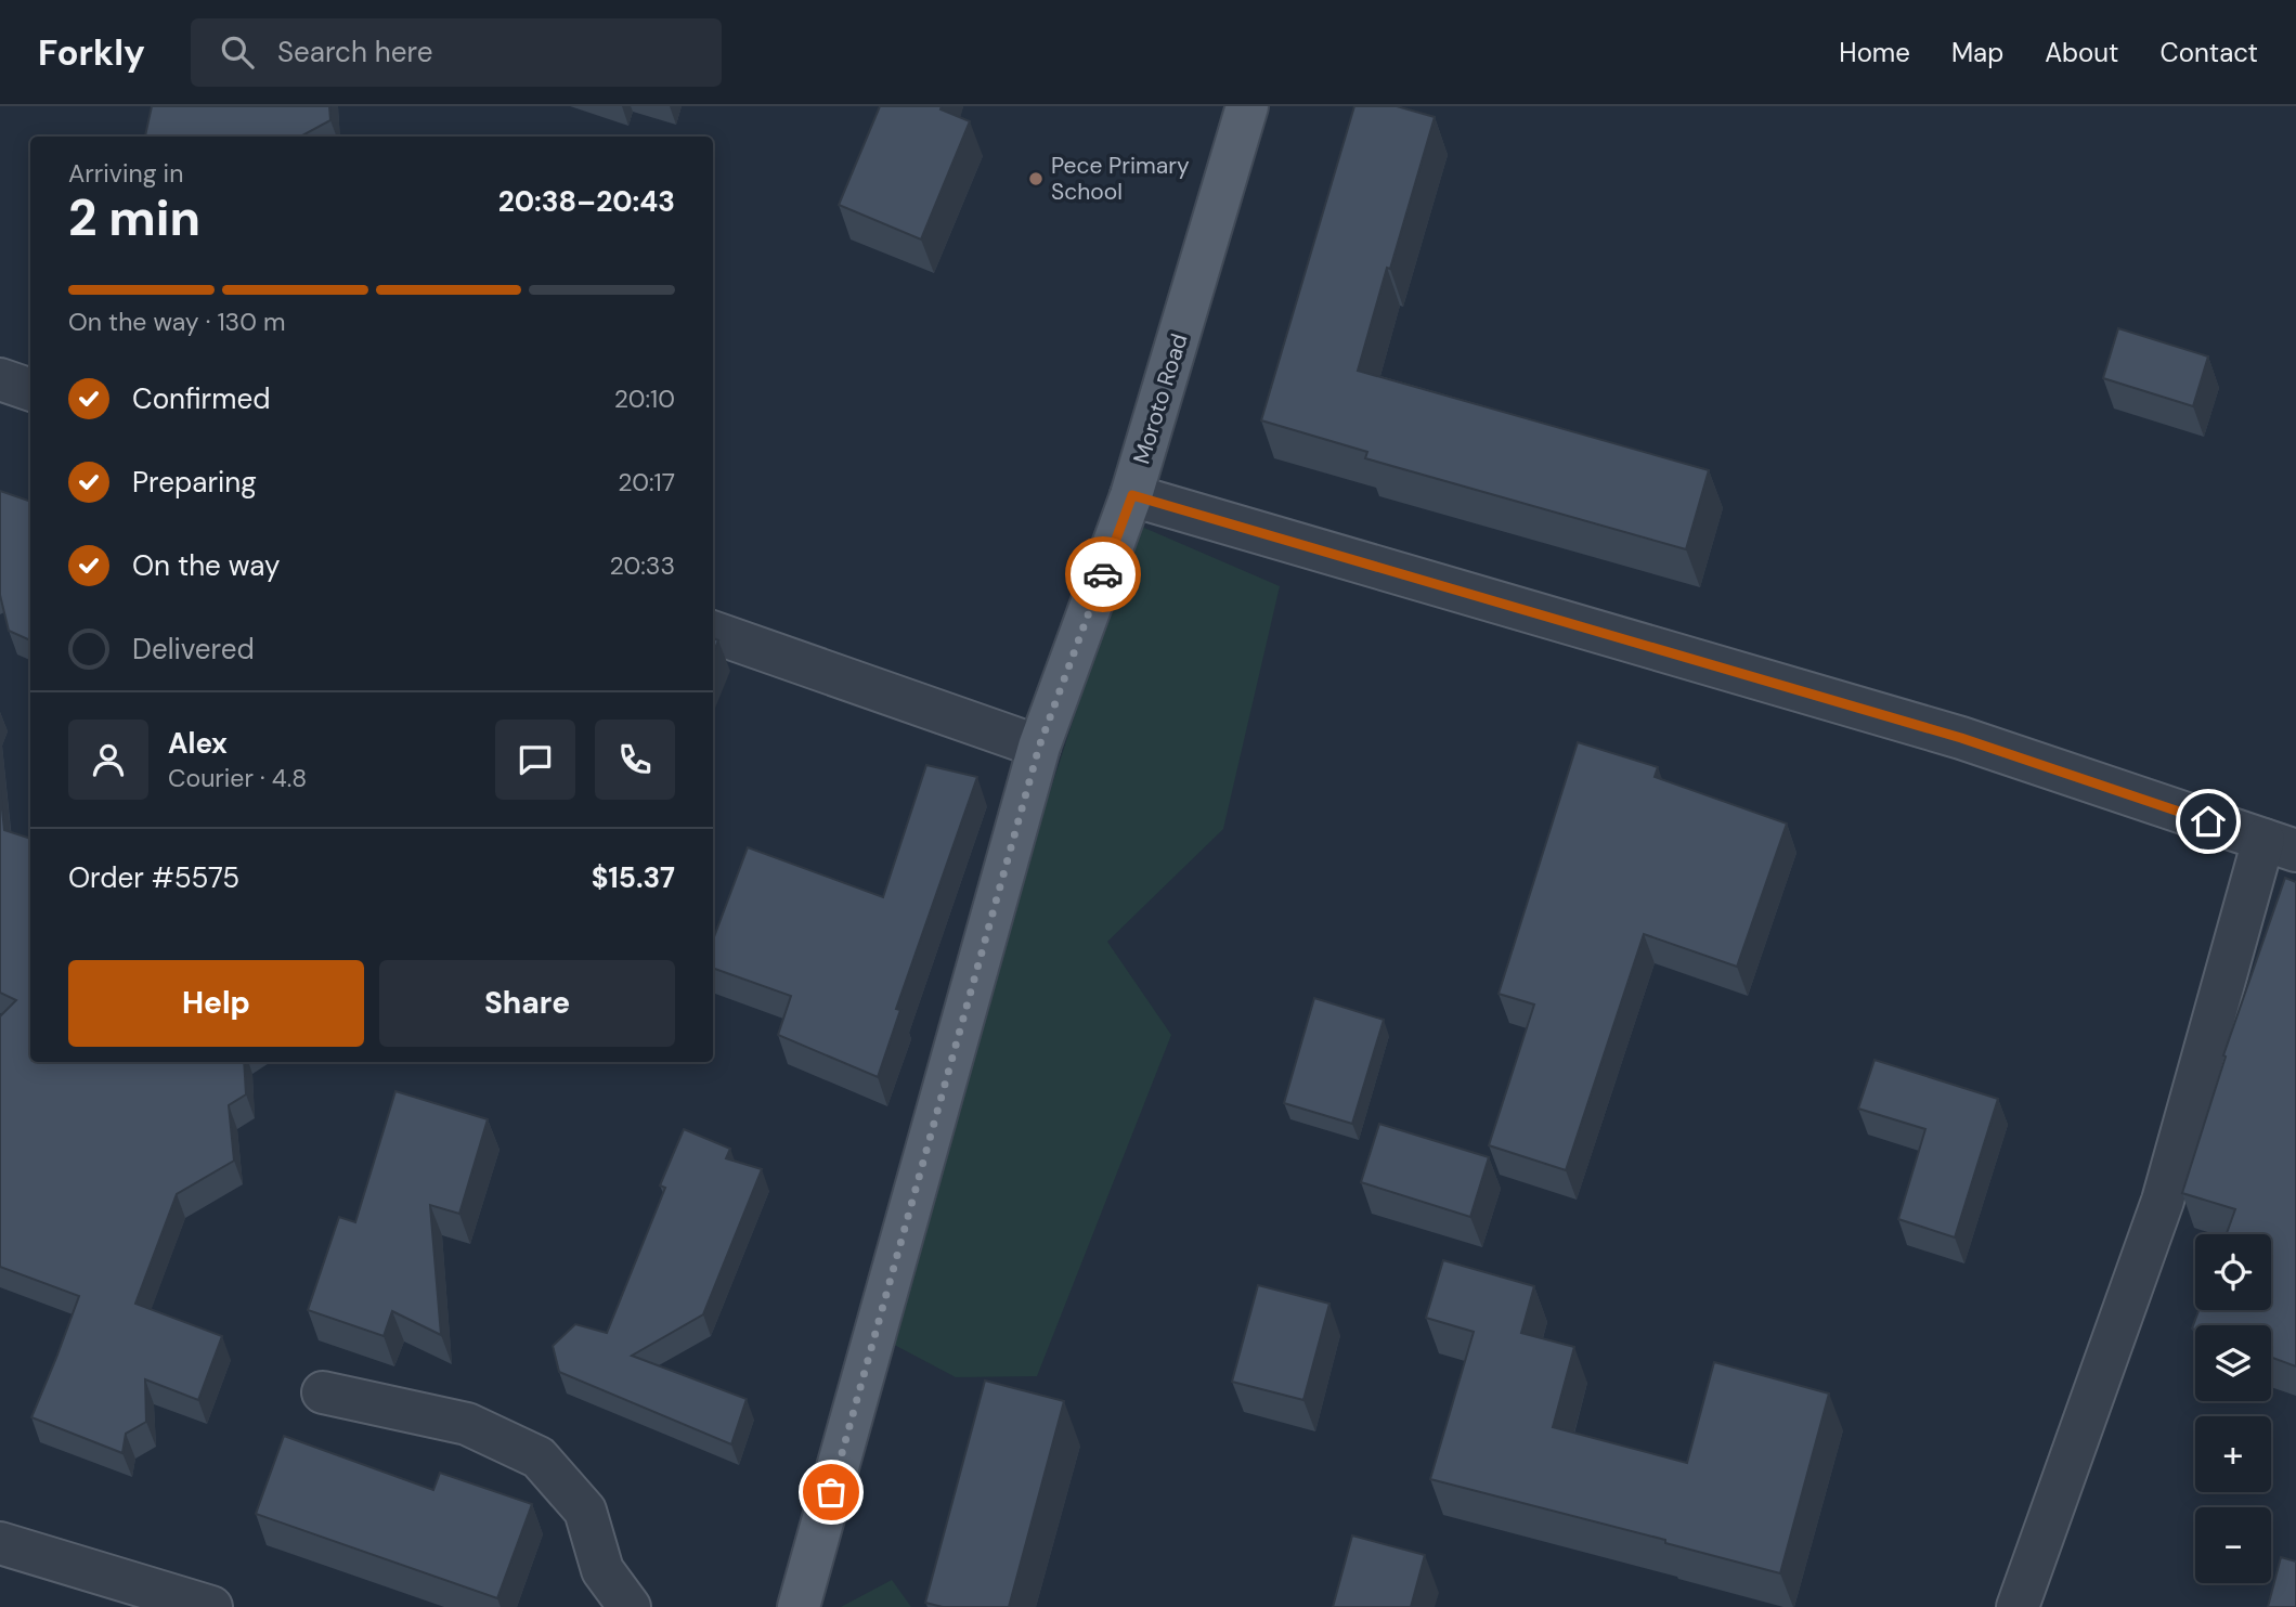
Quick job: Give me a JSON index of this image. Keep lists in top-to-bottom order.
{
  "streets": {
    "main road": ["Moroto Road"]
  },
  "places": ["Pece Primary School"],
  "page": {
    "header": "Forkly",
    "search": "Search here",
    "nav": [
      "Home",
      "Map",
      "About",
      "Contact"
    ],
    "heading": ["2 min", "Arriving in", "20:38–20:43"],
    "panel": [
      "Alex",
      "Courier · 4.8",
      "Order #5575",
      "$15.37"
    ],
    "bar": "On the way · 130 m",
    "list": [
      ["Confirmed", "20:10"],
      ["Preparing", "20:17"],
      ["On the way", "20:33"],
      "Delivered"
    ],
    "buttons": ["Help", "Share"],
    "map_buttons": ["+", "−"]
  }
}
